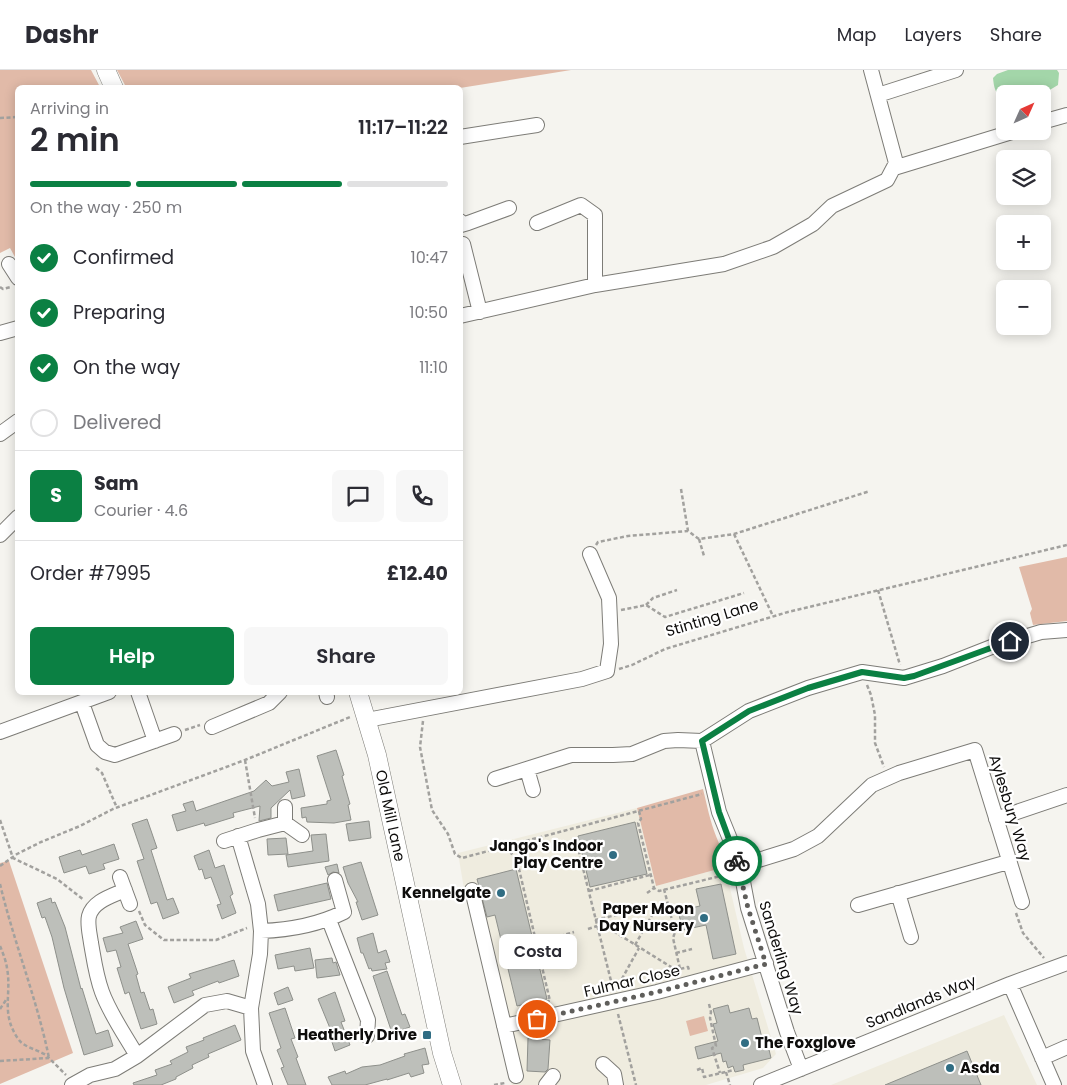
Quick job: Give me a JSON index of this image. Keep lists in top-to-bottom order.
{
  "streets": {
    "main road": ["Old Mill Lane"],
    "street": [
      "Aylesbury Way",
      "Sanderling Way",
      "Fulmar Close",
      "Sandlands Way"
    ],
    "path": ["Stinting Lane"]
  },
  "crossings": [
    ["Aylesbury Way", "Sanderling Way"],
    ["Sanderling Way", "Fulmar Close"],
    ["Sanderling Way", "Sandlands Way"]
  ],
  "places": {
    "other": [
      "Jango's Indoor Play Centre",
      "Kennelgate",
      "Paper Moon Day Nursery",
      "Costa",
      "The Foxglove",
      "Asda"
    ],
    "transit": ["Heatherly Drive"]
  },
  "north": "top right",
  "page": {
    "header": "Dashr",
    "nav": ["Map", "Layers", "Share"],
    "map_buttons": ["+", "−"],
    "heading": ["2 min", "Arriving in", "11:17–11:22"],
    "panel": [
      "Sam",
      "Courier · 4.6",
      "Order #7995",
      "£12.40"
    ],
    "bar": "On the way · 250 m",
    "list": [
      ["Confirmed", "10:47"],
      ["Preparing", "10:50"],
      ["On the way", "11:10"],
      "Delivered"
    ],
    "round": "S",
    "buttons": ["Help", "Share"],
    "bubble": "Costa"
  }
}
